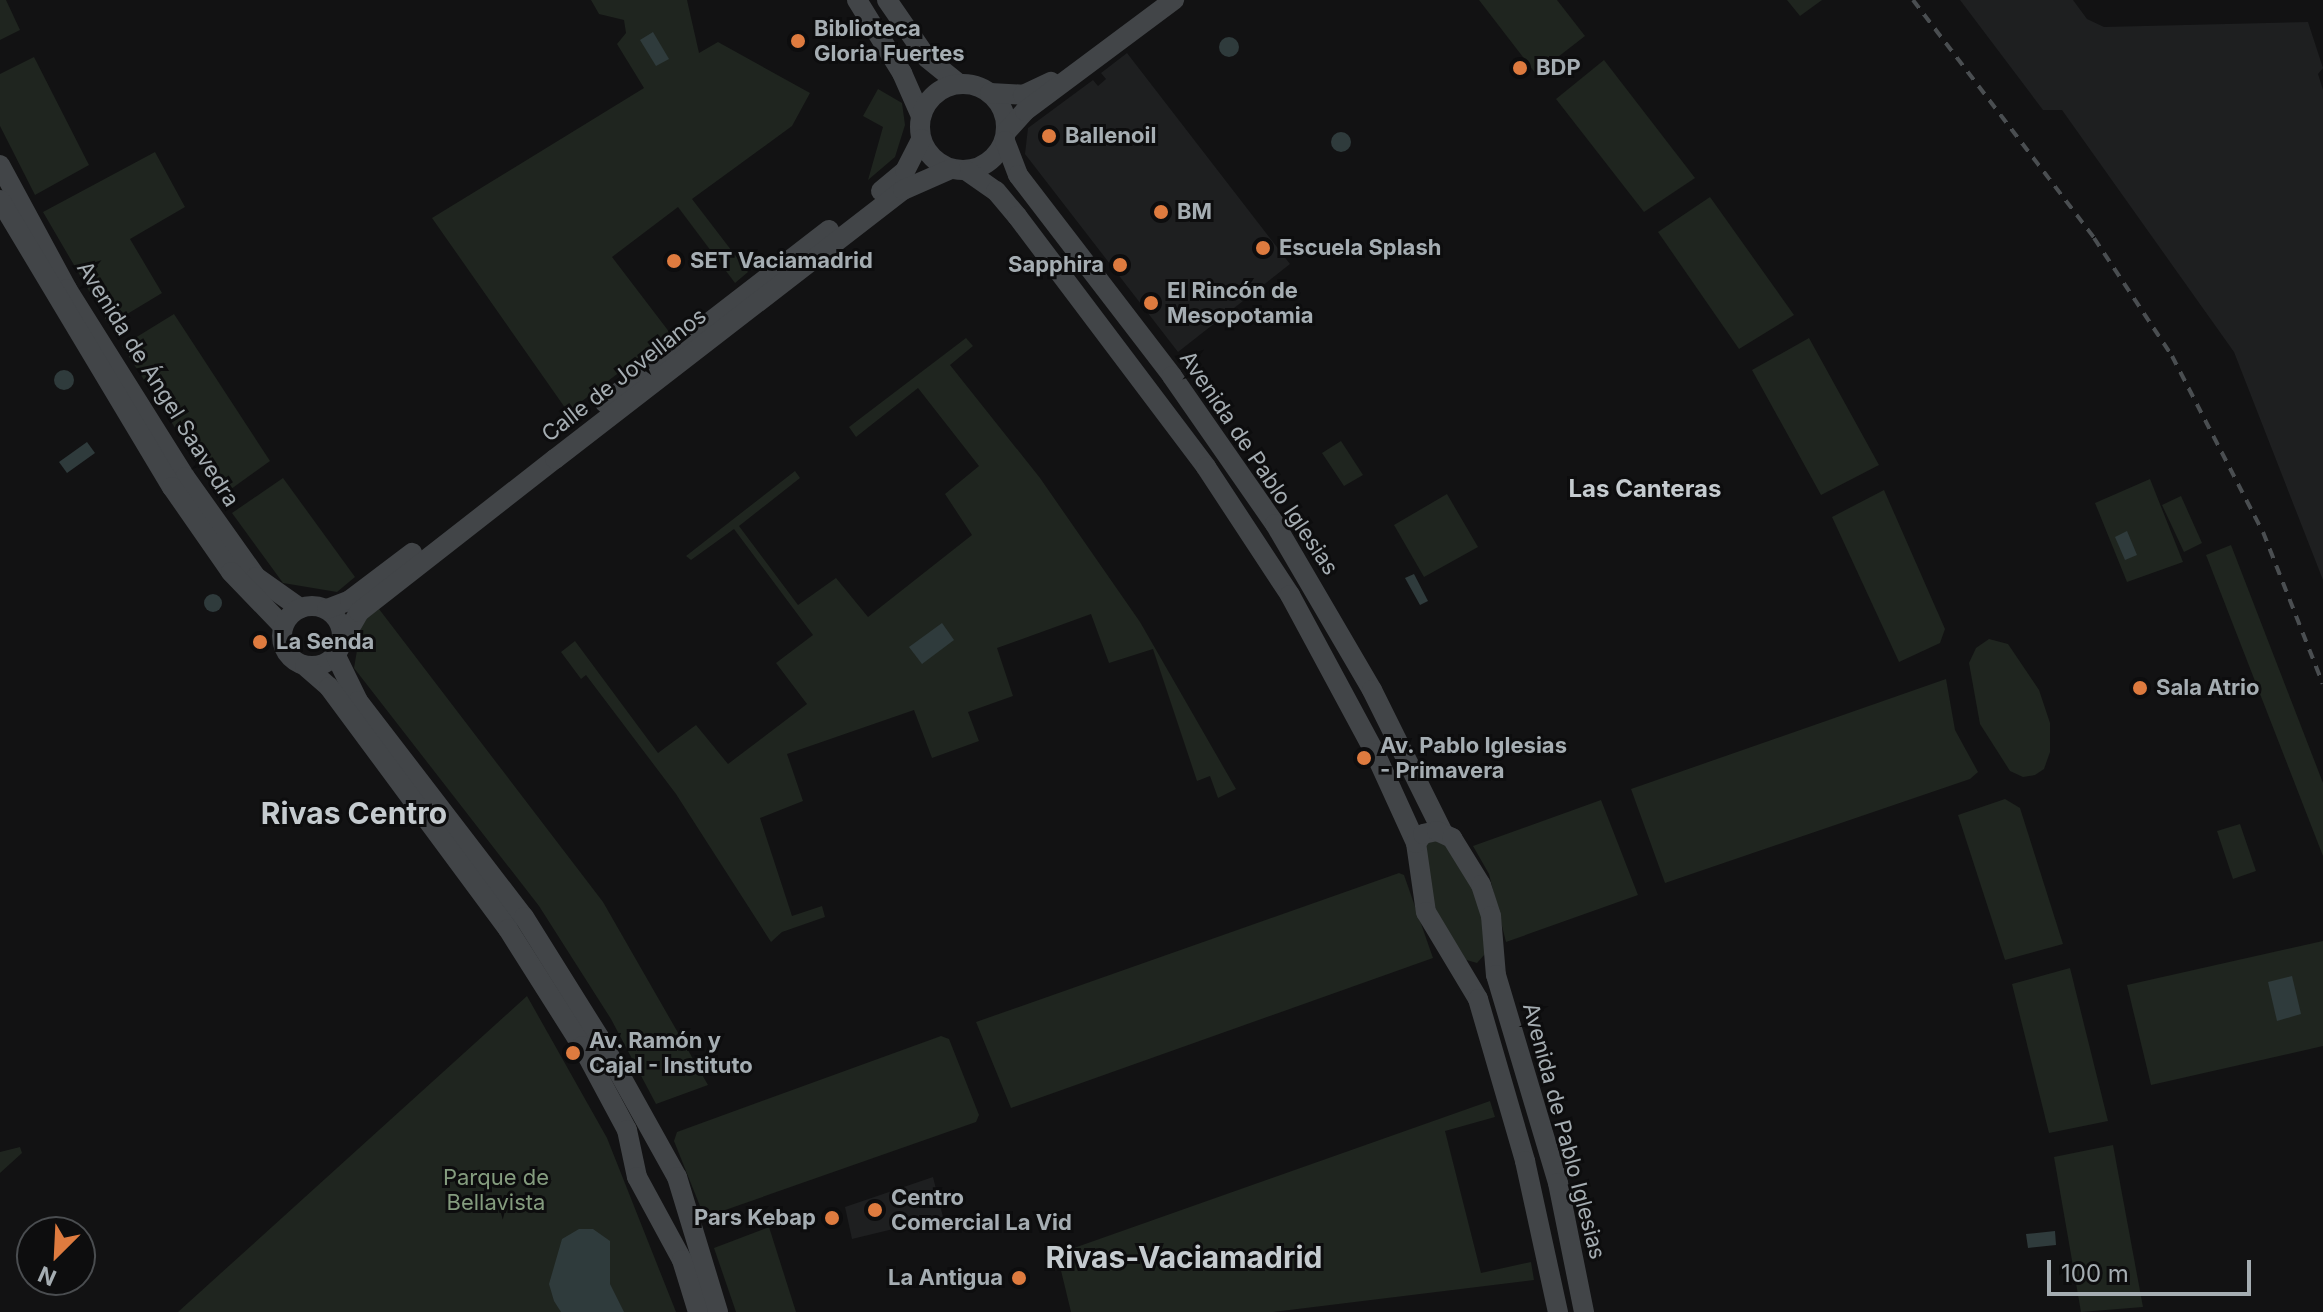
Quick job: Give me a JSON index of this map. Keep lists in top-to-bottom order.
{
  "streets": {
    "street": ["Calle de Jovellanos", "Avenida de Ángel Saavedra", "Avenida de Pablo Iglesias"]
  },
  "crossings": [
    ["Calle de Jovellanos", "Avenida de Ángel Saavedra"],
    ["Calle de Jovellanos", "Avenida de Pablo Iglesias"]
  ],
  "districts": ["Las Canteras", "Rivas Centro", "Rivas-Vaciamadrid"],
  "parks": ["Parque de Bellavista"],
  "places": [
    "Biblioteca Gloria Fuertes",
    "BDP",
    "Ballenoil",
    "BM",
    "Escuela Splash",
    "SET Vaciamadrid",
    "Sapphira",
    "El Rincón de Mesopotamia",
    "La Senda",
    "Sala Atrio",
    "Av. Pablo Iglesias - Primavera",
    "Av. Ramón y Cajal - Instituto",
    "Centro Comercial La Vid",
    "Pars Kebap",
    "La Antigua"
  ],
  "scale_bar": "100 m",
  "north": "bottom left"
}
